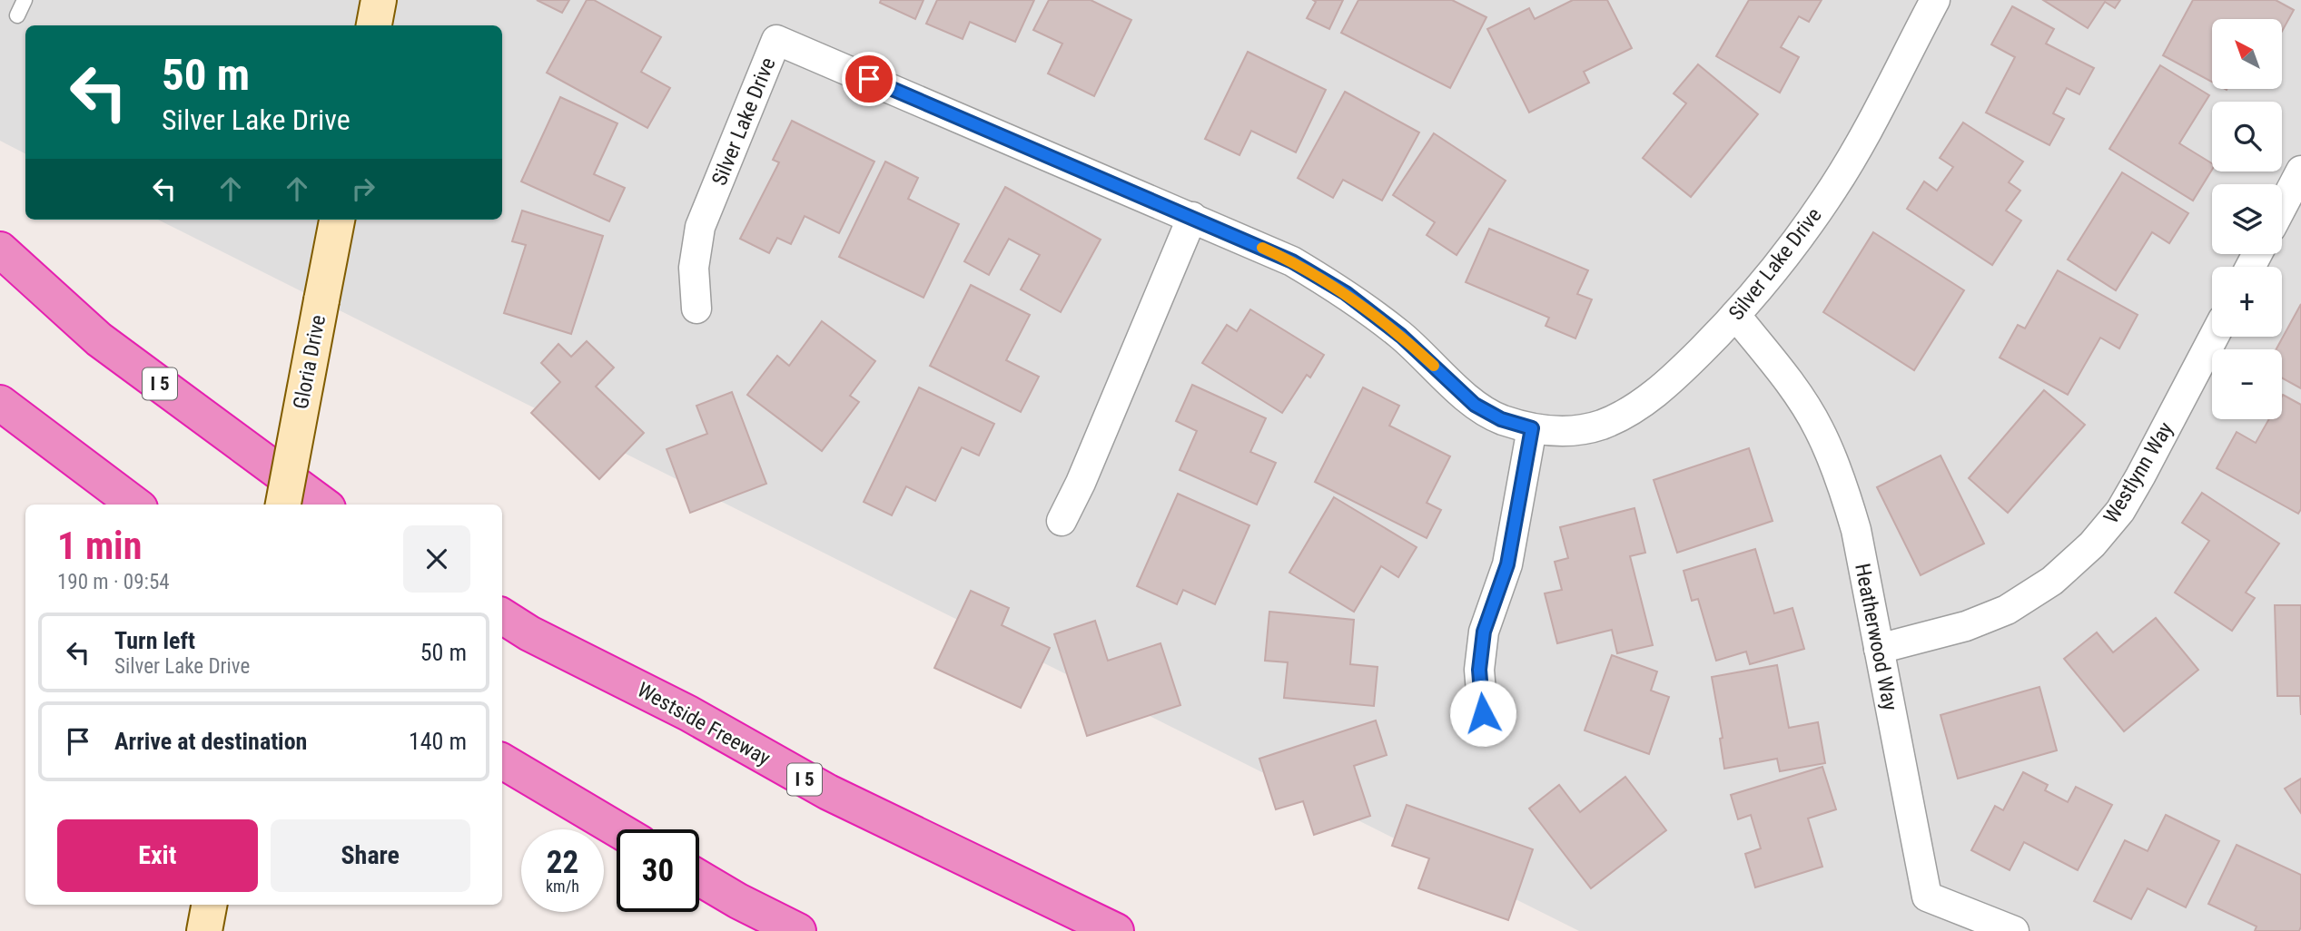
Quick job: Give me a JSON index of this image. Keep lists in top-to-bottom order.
{
  "streets": {
    "highway": ["I 5", "Westside Freeway"],
    "street": [
      "Silver Lake Drive",
      "Gloria Drive",
      "Westlynn Way",
      "Heatherwood Way"
    ]
  },
  "crossings": [
    ["Silver Lake Drive", "Heatherwood Way"],
    ["Westlynn Way", "Heatherwood Way"]
  ],
  "north": "top left",
  "page": {
    "map_buttons": ["+", "−"],
    "turn": ["50 m", "Silver Lake Drive"],
    "heading": ["1 min", "190 m · 09:54"],
    "list": [
      {
        "name": "Turn left",
        "note": "Silver Lake Drive",
        "value": "50 m"
      },
      {
        "name": "Arrive at destination",
        "value": "140 m"
      }
    ],
    "buttons": ["Exit", "Share"],
    "speed": "22 km/h",
    "limit": "30"
  }
}
